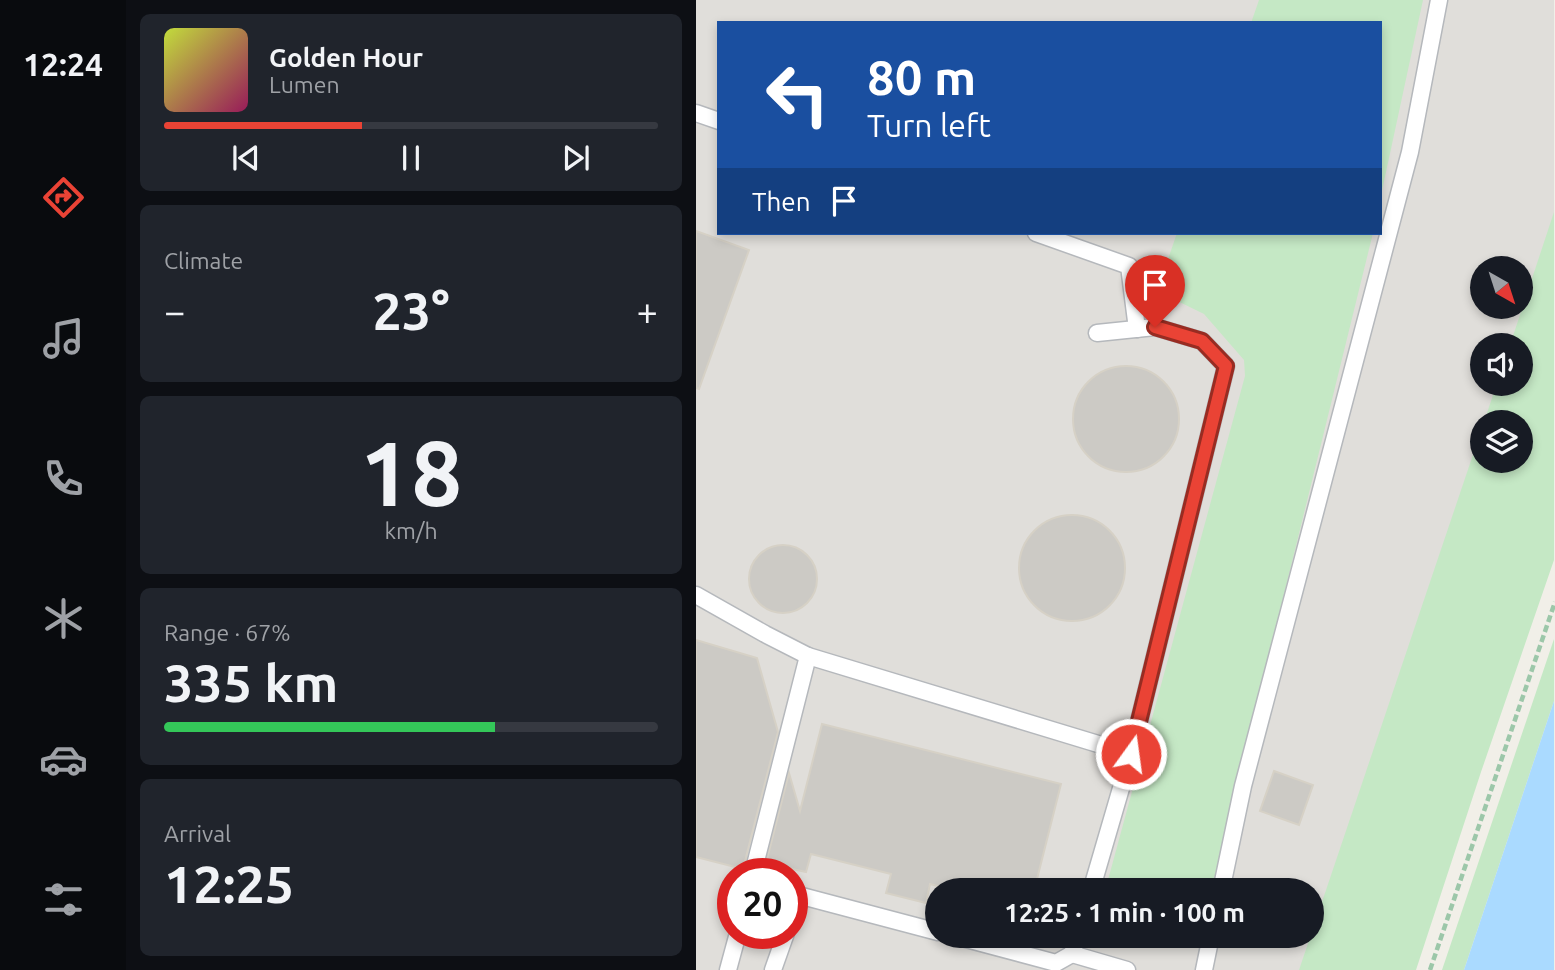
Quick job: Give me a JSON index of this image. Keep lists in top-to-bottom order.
{
  "north": "bottom right",
  "page": {
    "tabs": "12:24",
    "turn": ["80 m", "Turn left"],
    "song": ["Golden Hour", "Lumen"],
    "then": "Then",
    "tile": [
      "Climate",
      ["18", "km/h"],
      ["Range · 67%", "335 km"],
      ["Arrival", "12:25"]
    ],
    "heat": ["−", "23°", "+"],
    "limit": "20",
    "trip": "12:25 · 1 min · 100 m"
  }
}
